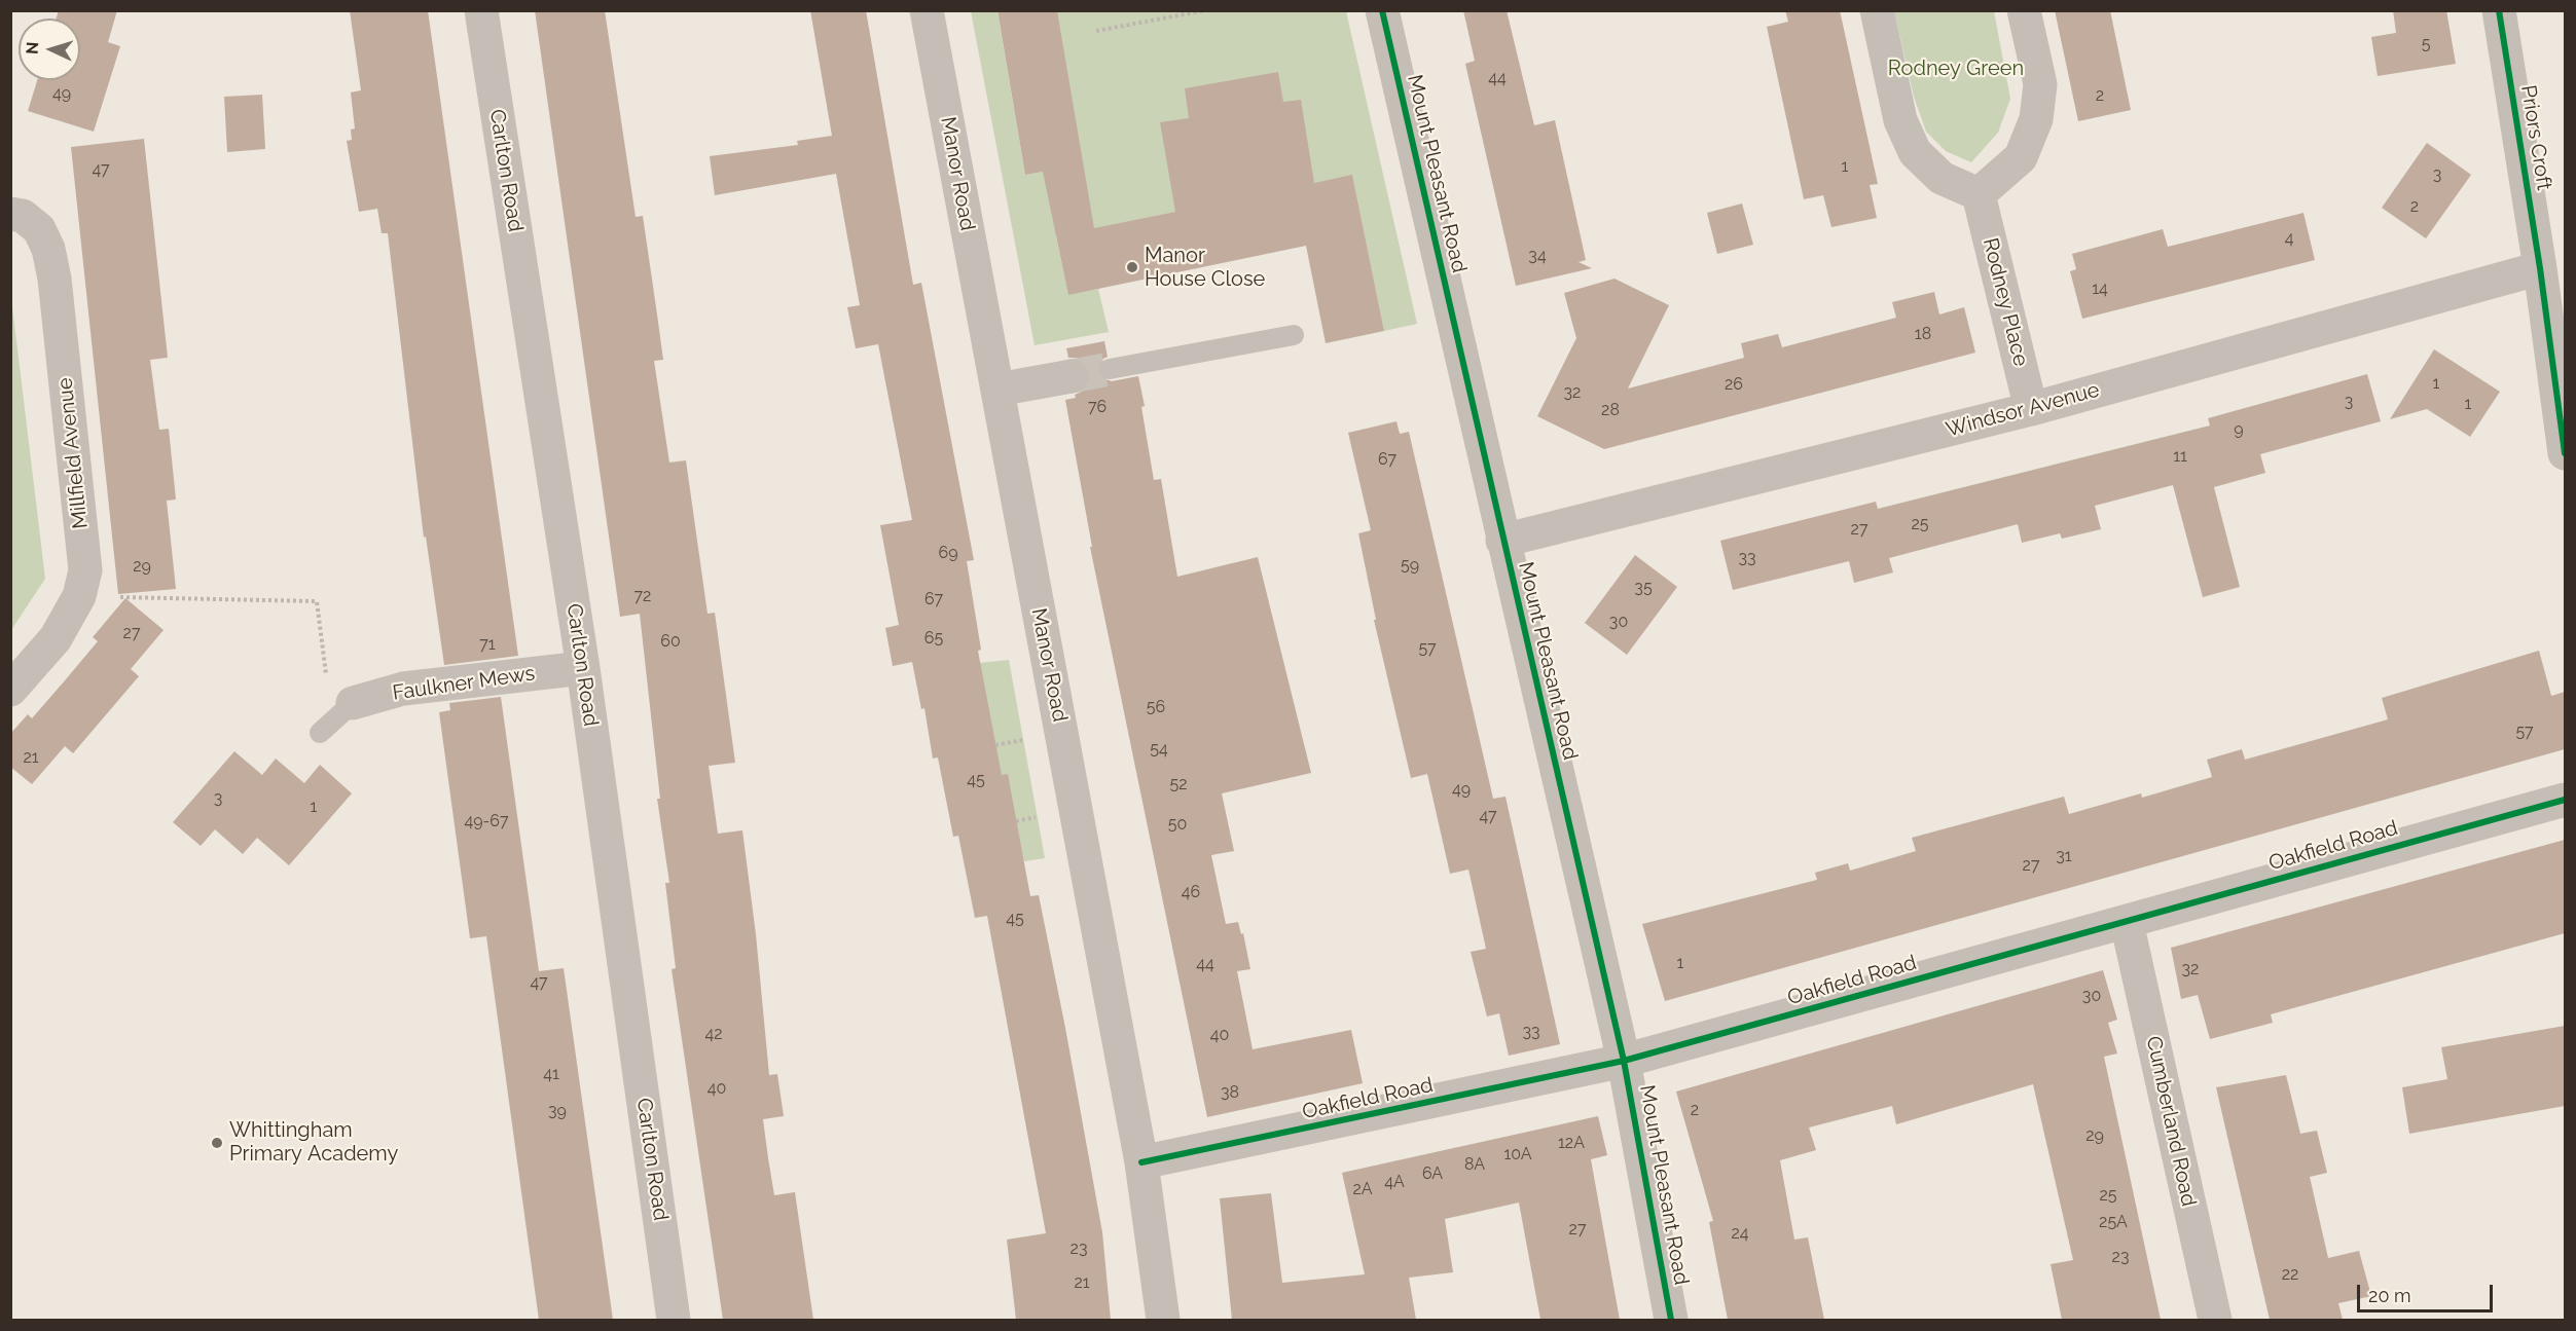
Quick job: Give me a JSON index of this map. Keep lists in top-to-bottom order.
{
  "streets": {
    "street": [
      "Priors Croft",
      "Carlton Road",
      "Manor Road",
      "Mount Pleasant Road",
      "Rodney Place",
      "Windsor Avenue",
      "Millfield Avenue",
      "Faulkner Mews",
      "Oakfield Road",
      "Cumberland Road"
    ]
  },
  "crossings": [
    ["Priors Croft", "Windsor Avenue"],
    ["Carlton Road", "Faulkner Mews"],
    ["Manor Road", "Oakfield Road"],
    ["Mount Pleasant Road", "Windsor Avenue"],
    ["Mount Pleasant Road", "Oakfield Road"],
    ["Rodney Place", "Windsor Avenue"],
    ["Oakfield Road", "Cumberland Road"]
  ],
  "parks": ["Rodney Green"],
  "places": ["Manor House Close", "Whittingham Primary Academy"],
  "house_numbers": [
    "5",
    "44",
    "49",
    "2",
    "1",
    "47",
    "3",
    "2",
    "4",
    "34",
    "14",
    "18",
    "1",
    "26",
    "32",
    "3",
    "1",
    "76",
    "28",
    "9",
    "11",
    "67",
    "25",
    "27",
    "69",
    "33",
    "59",
    "29",
    "35",
    "72",
    "67",
    "30",
    "27",
    "65",
    "60",
    "71",
    "57",
    "56",
    "57",
    "54",
    "21",
    "45",
    "52",
    "49",
    "3",
    "1",
    "47",
    "49-67",
    "50",
    "31",
    "27",
    "46",
    "45",
    "1",
    "44",
    "32",
    "47",
    "30",
    "33",
    "42",
    "40",
    "41",
    "40",
    "38",
    "2",
    "39",
    "29",
    "12A",
    "10A",
    "8A",
    "6A",
    "4A",
    "2A",
    "25",
    "25A",
    "27",
    "24",
    "23",
    "23",
    "22",
    "21"
  ],
  "scale_bar": "20 m",
  "north": "left"
}
